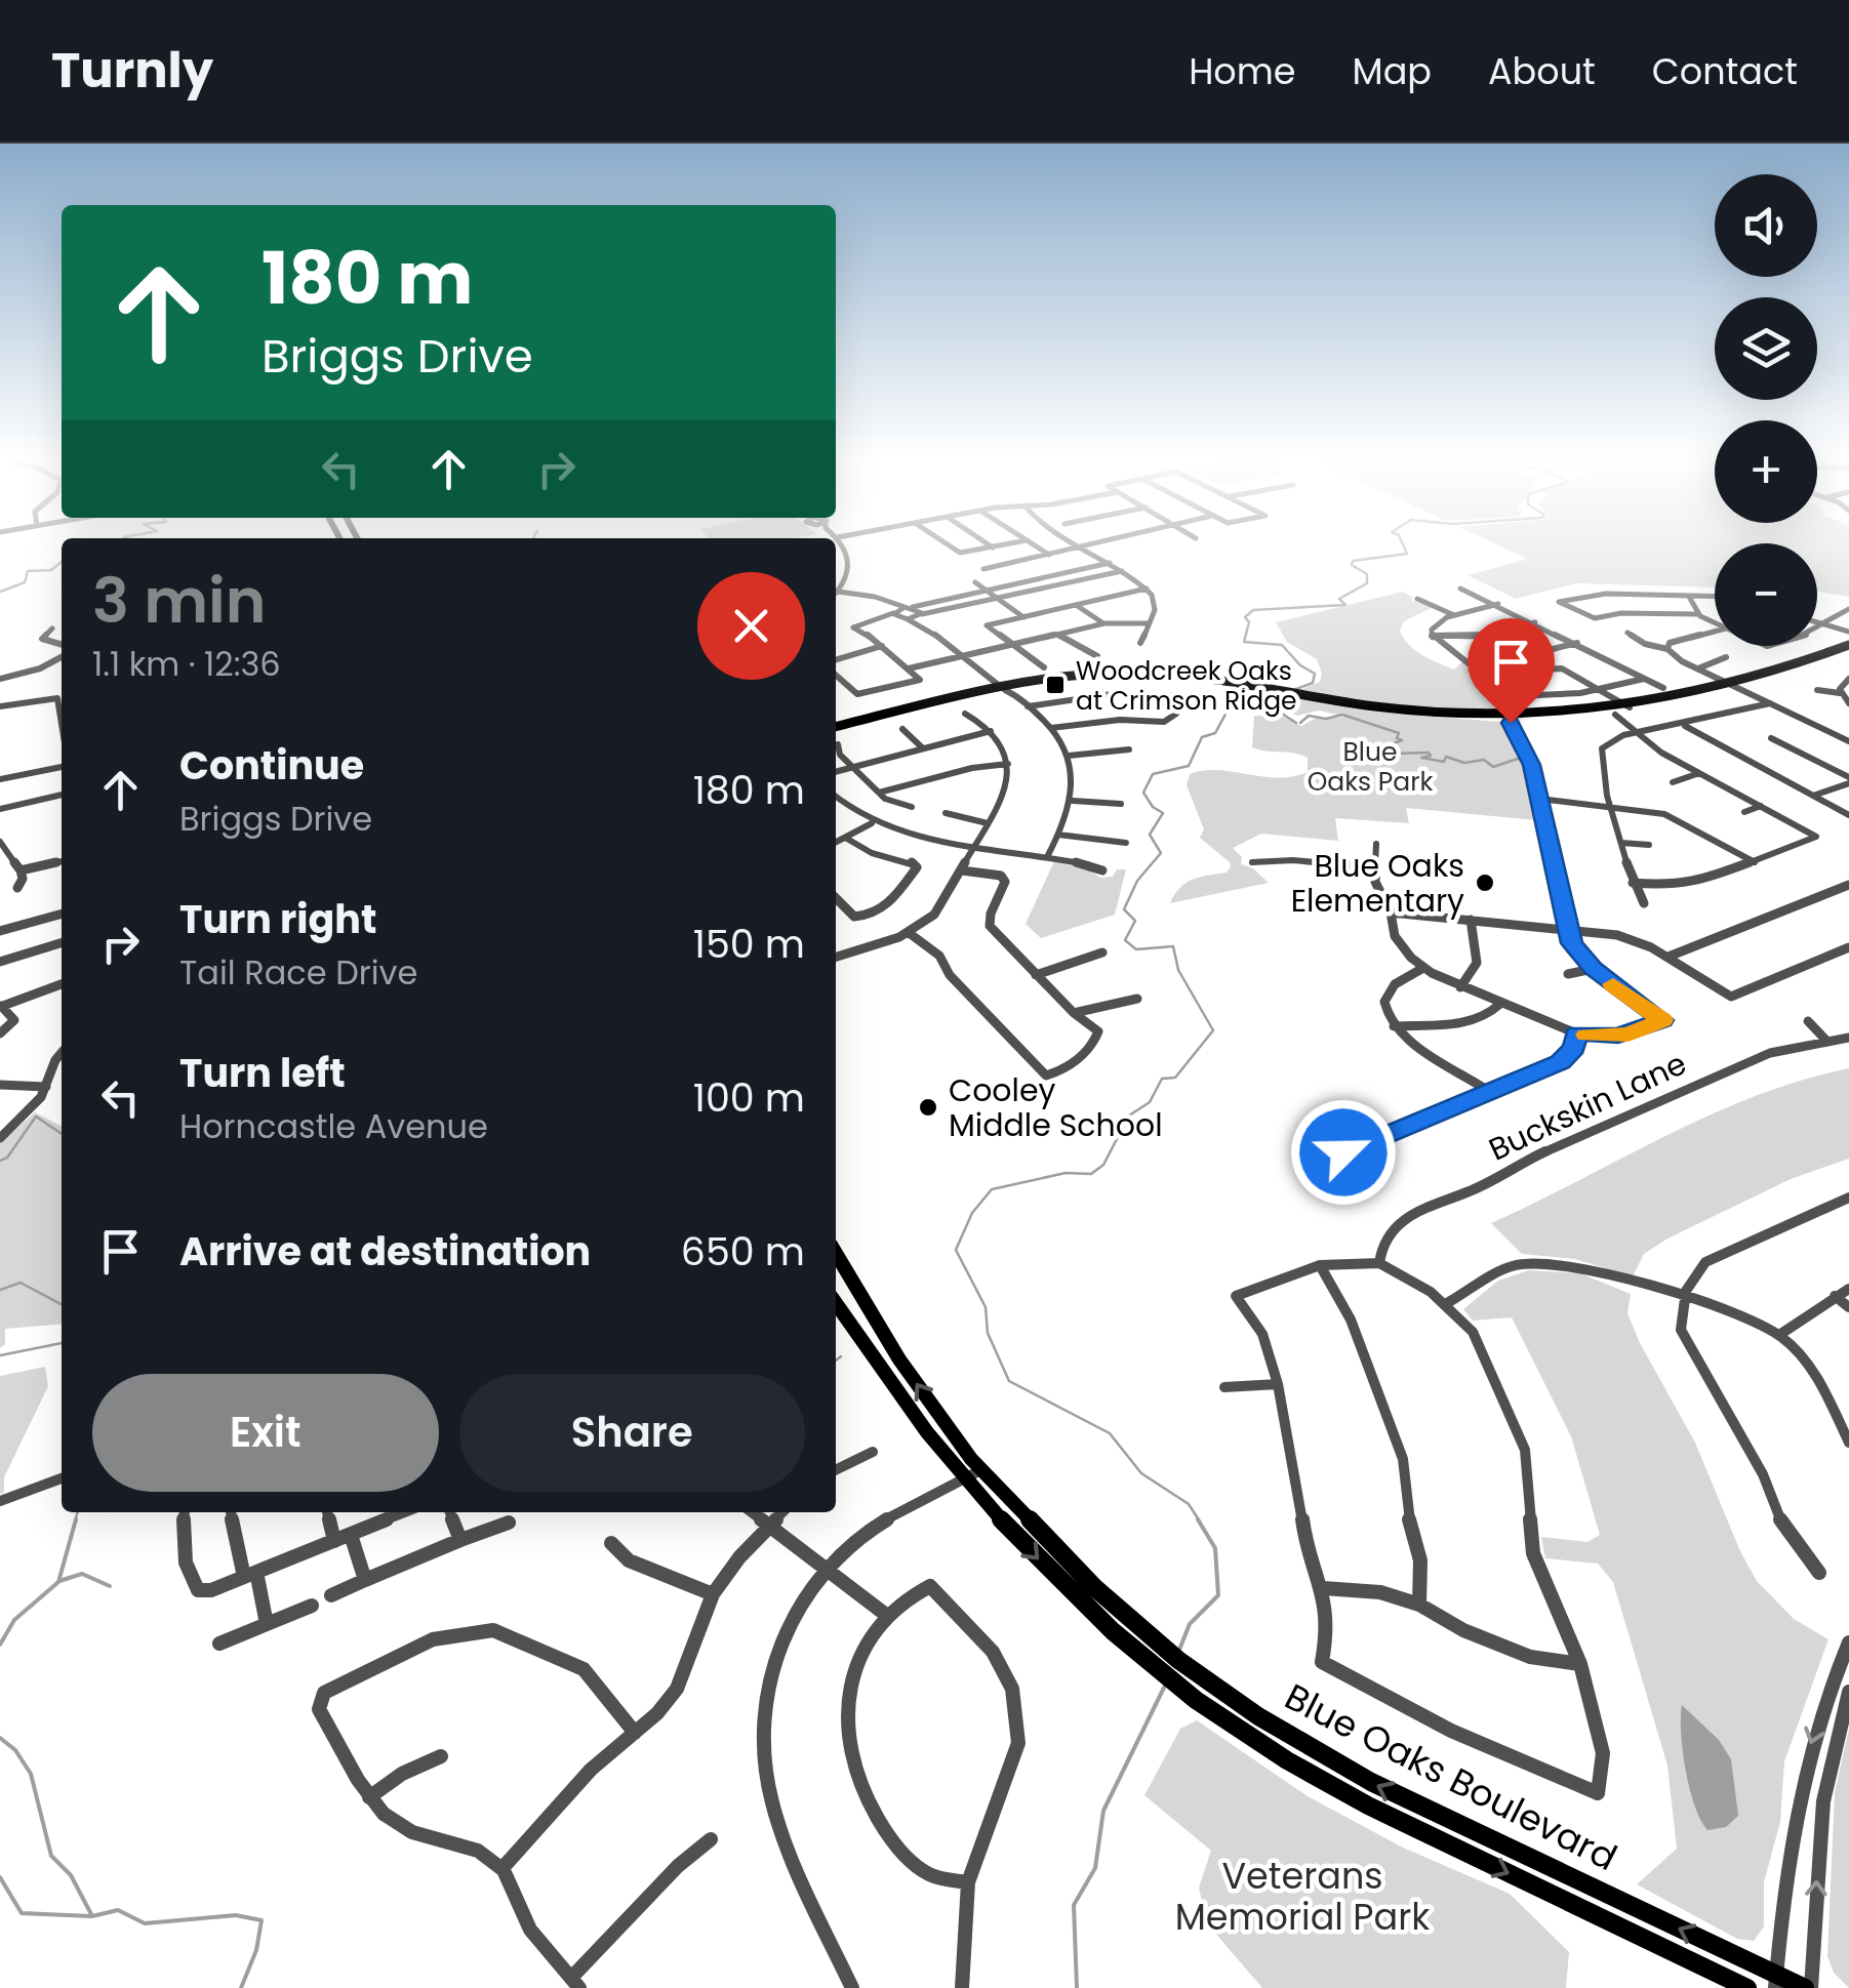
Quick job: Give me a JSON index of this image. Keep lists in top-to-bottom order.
{
  "streets": {
    "main road": ["Blue Oaks Boulevard"],
    "street": ["Buckskin Lane"]
  },
  "parks": ["Blue Oaks Park", "Veterans Memorial Park"],
  "places": {
    "transit": ["Woodcreek Oaks at Crimson Ridge"],
    "other": ["Blue Oaks Elementary", "Cooley Middle School"]
  },
  "page": {
    "header": "Turnly",
    "nav": [
      "Home",
      "Map",
      "About",
      "Contact"
    ],
    "map_buttons": ["+", "−"],
    "turn": ["180 m", "Briggs Drive"],
    "heading": ["3 min", "1.1 km · 12:36"],
    "list": [
      {
        "name": "Continue",
        "note": "Briggs Drive",
        "value": "180 m"
      },
      {
        "name": "Turn right",
        "note": "Tail Race Drive",
        "value": "150 m"
      },
      {
        "name": "Turn left",
        "note": "Horncastle Avenue",
        "value": "100 m"
      },
      {
        "name": "Arrive at destination",
        "value": "650 m"
      }
    ],
    "buttons": ["Exit", "Share"]
  }
}
